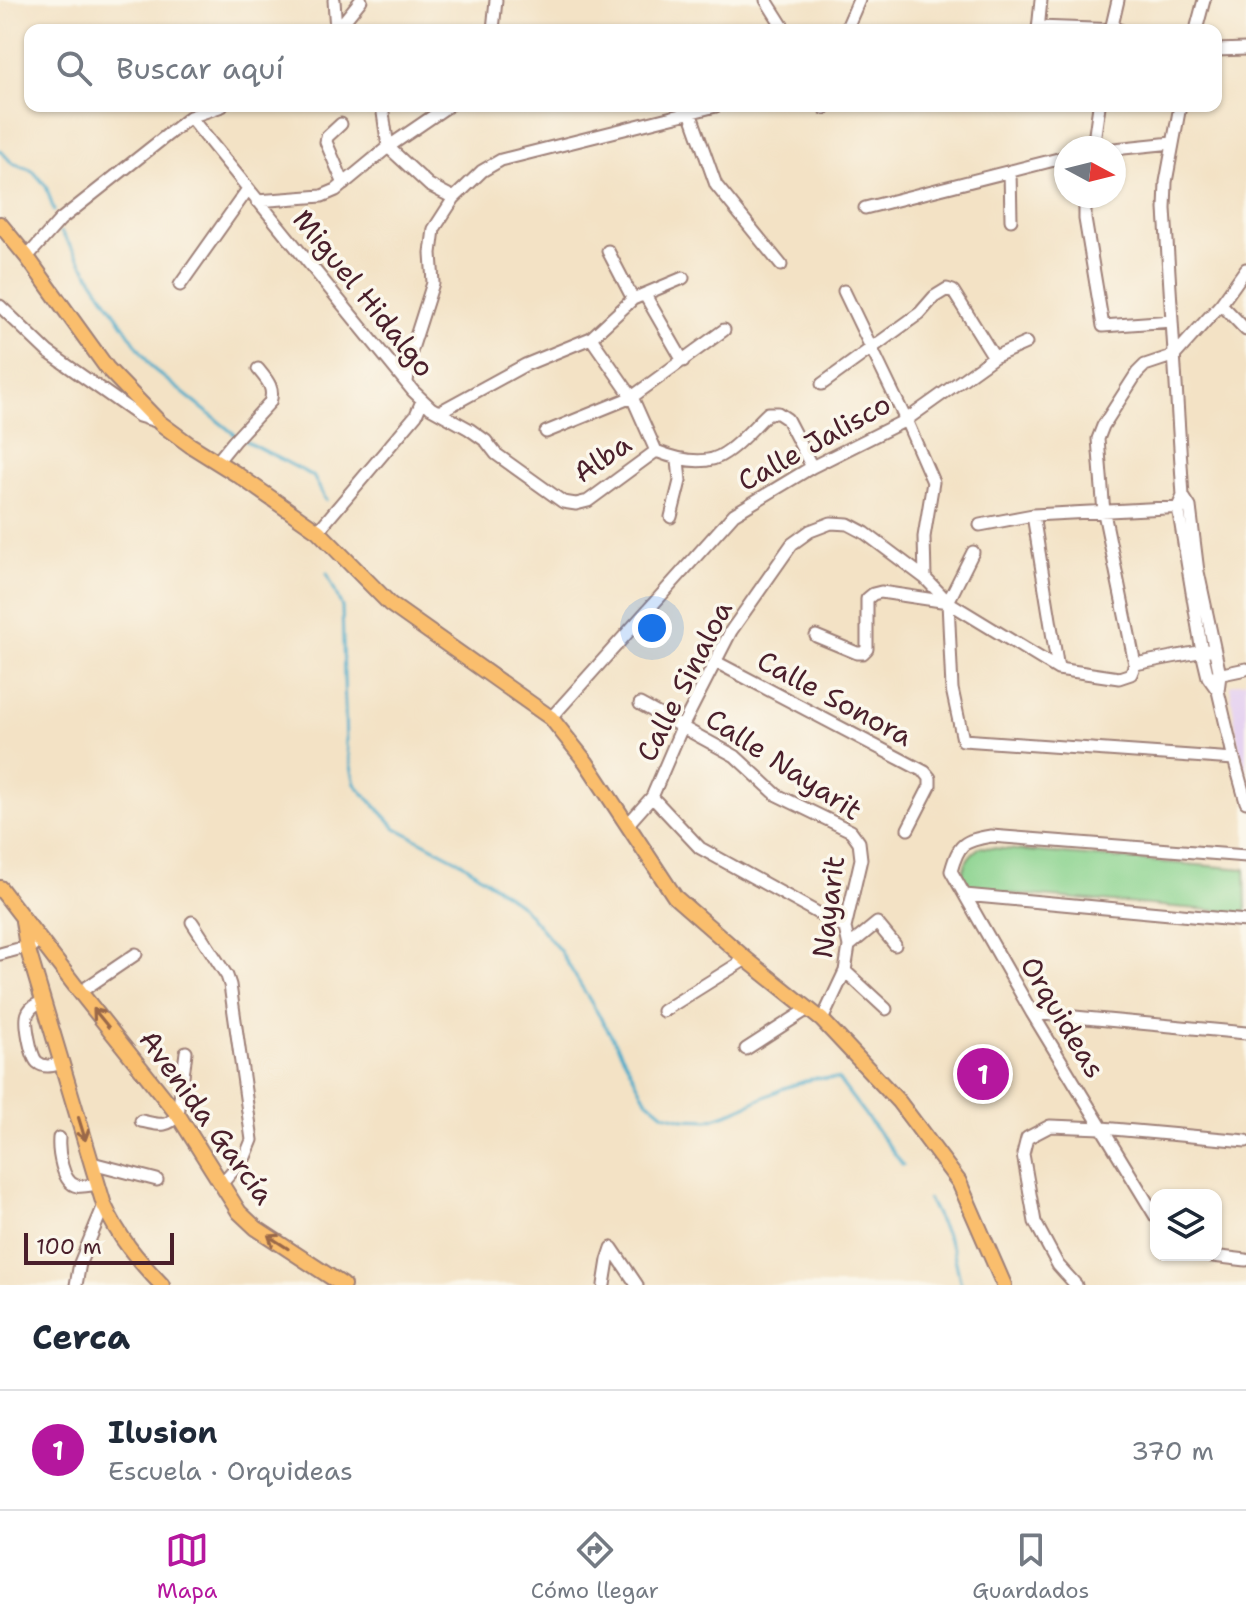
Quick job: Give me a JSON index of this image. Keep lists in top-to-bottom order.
{
  "streets": {
    "main road": ["Avenida García"],
    "street": [
      "Miguel Hidalgo",
      "Calle Jalisco",
      "Alba",
      "Calle Sinaloa",
      "Calle Sonora",
      "Calle Nayarit",
      "Nayarit",
      "Orquideas"
    ]
  },
  "crossings": [
    ["Miguel Hidalgo", "Alba"],
    ["Calle Sinaloa", "Calle Sonora"],
    ["Calle Sinaloa", "Calle Nayarit"],
    ["Calle Nayarit", "Nayarit"]
  ],
  "one_way": ["Avenida García"],
  "scale_bar": "100 m",
  "north": "right",
  "page": {
    "search": "Buscar aquí",
    "pins": "1",
    "scale": "100 m",
    "heading": "Cerca",
    "list": [
      {
        "mark": "1",
        "name": "Ilusion",
        "note": "Escuela · Orquideas",
        "value": "370 m"
      }
    ],
    "nav": ["Mapa", "Cómo llegar", "Guardados"]
  }
}
